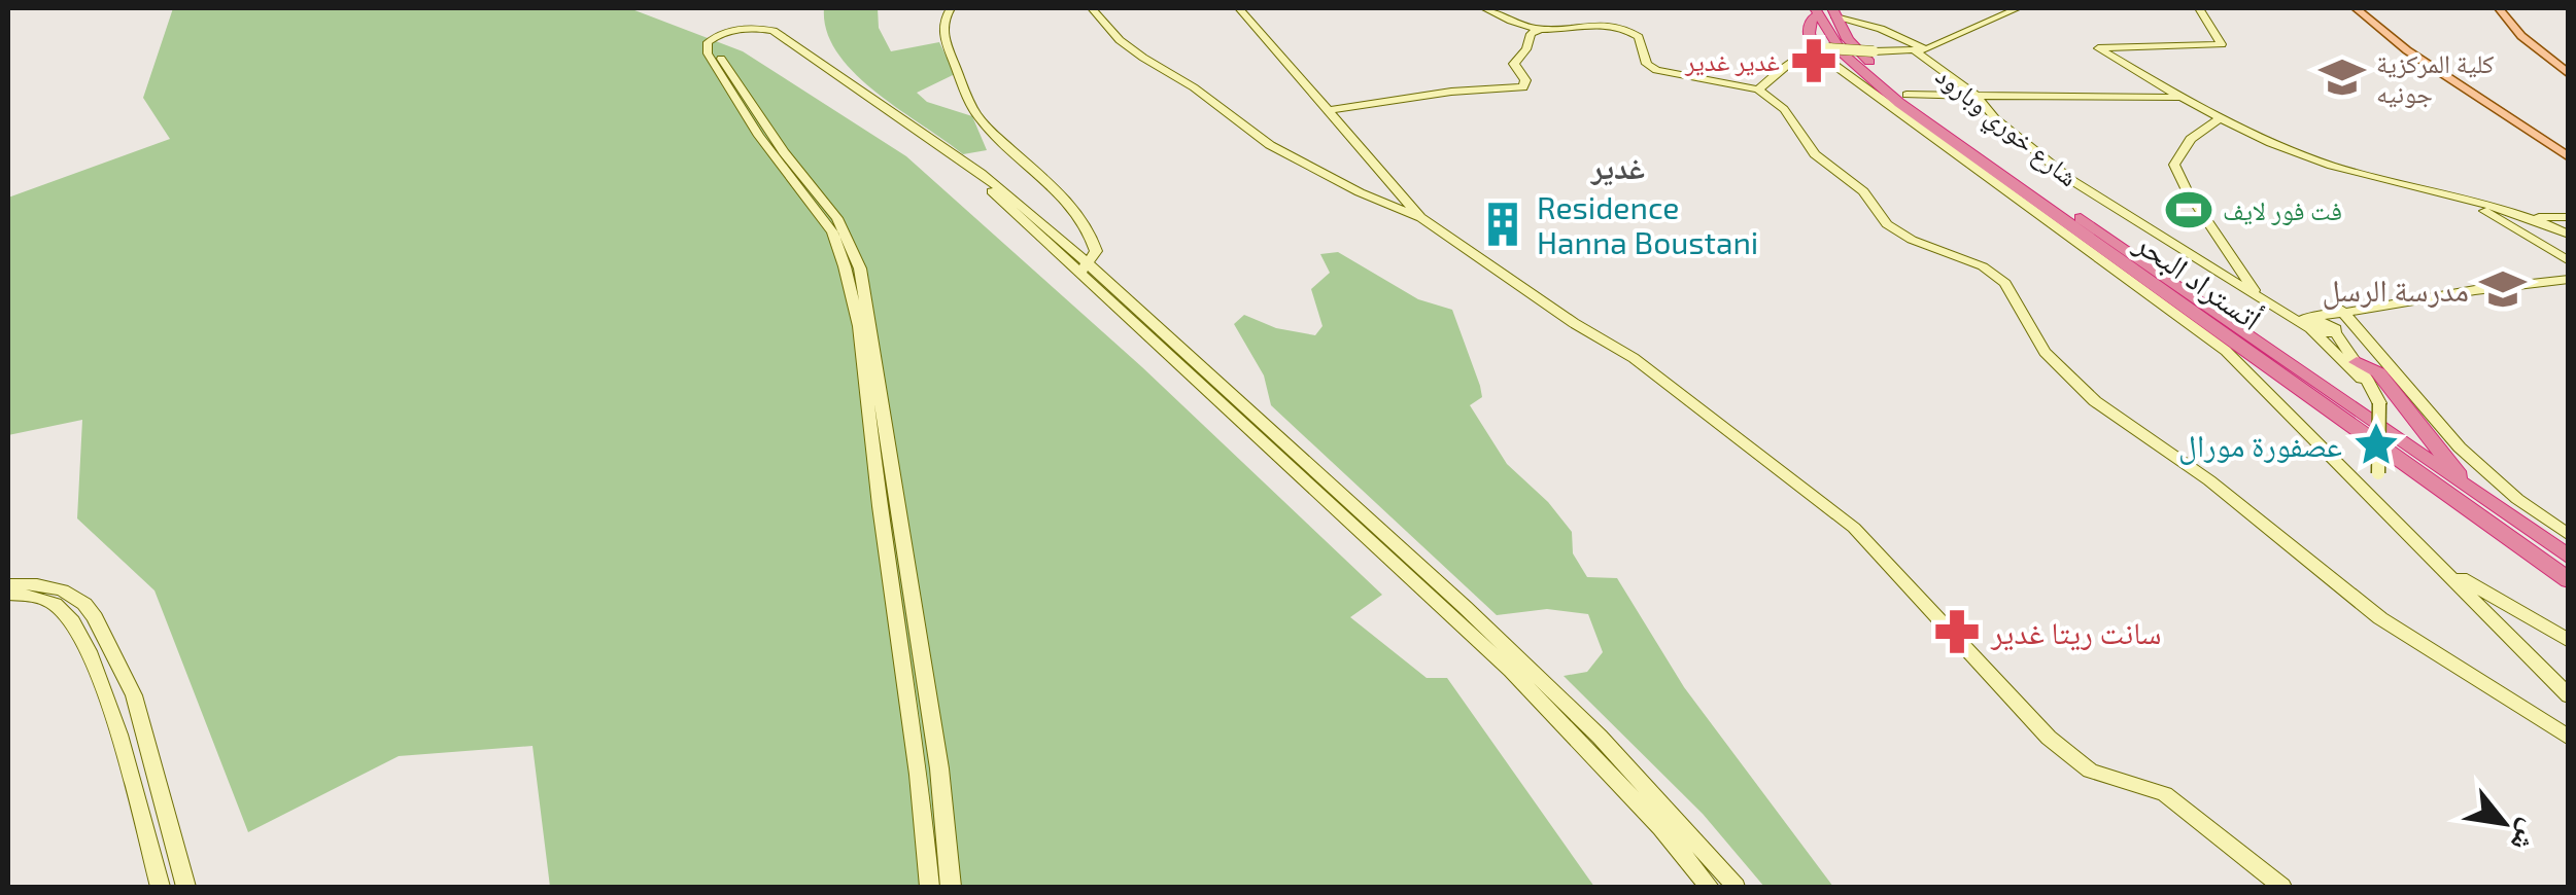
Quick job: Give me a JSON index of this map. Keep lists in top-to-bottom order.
{
  "streets": {
    "highway": ["أتستراد البحر"],
    "street": ["شارع خوري وبارود"]
  },
  "districts": ["غدير"],
  "places": {
    "pharmacy": ["غدير غدير", "سانت ريتا غدير"],
    "school or university": ["كلية المركزية جونيه", "مدرسة الرسل"],
    "sports": ["فت فور لايف"],
    "building": ["Residence Hanna Boustani"],
    "place": ["عصفورة مورال"]
  },
  "north": "bottom right"
}
